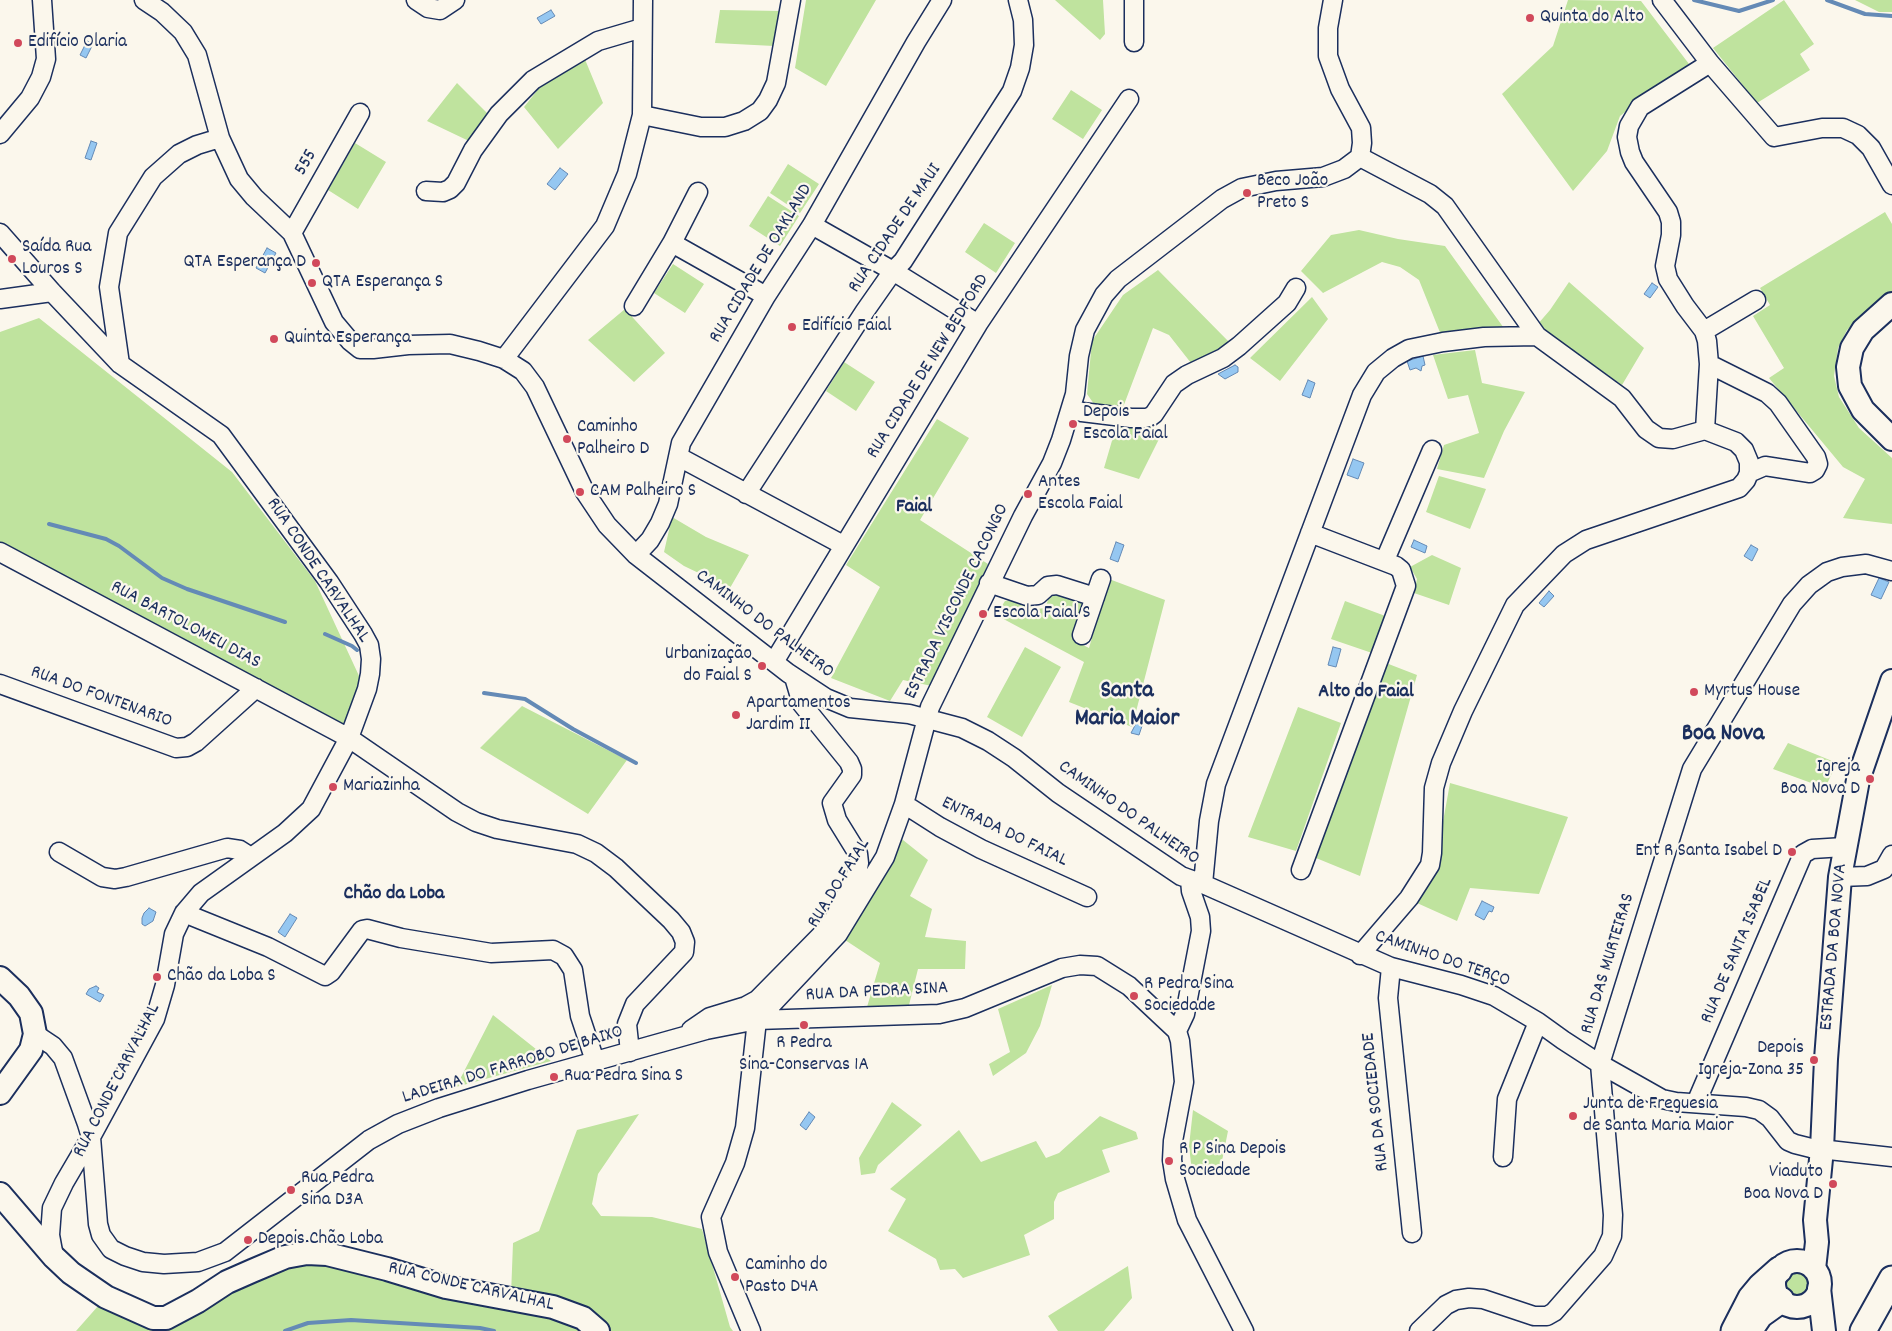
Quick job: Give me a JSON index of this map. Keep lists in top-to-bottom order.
{
  "streets": {
    "main road": ["RUA CONDE CARVALHAL", "ESTRADA DA BOA NOVA"],
    "street": [
      "555",
      "RUA CIDADE DE MAUI",
      "RUA CIDADE DE OAKLAND",
      "RUA CIDADE DE NEW BEDFORD",
      "ESTRADA VISCONDE CACONGO",
      "CAMINHO DO PALHEIRO",
      "RUA BARTOLOMEU DIAS",
      "RUA DO FONTENARIO",
      "ENTRADA DO FAIAL",
      "RUA DO FAIAL",
      "RUA DE SANTA ISABEL",
      "CAMINHO DO TERÇO",
      "RUA DAS MURTEIRAS",
      "RUA DA PEDRA SINA",
      "LADEIRA DO FARROBO DE BAIXO",
      "RUA DA SOCIEDADE"
    ]
  },
  "crossings": [
    ["555", "CAMINHO DO PALHEIRO"],
    ["RUA CIDADE DE OAKLAND", "CAMINHO DO PALHEIRO"],
    ["RUA CIDADE DE NEW BEDFORD", "CAMINHO DO PALHEIRO"],
    ["RUA CONDE CARVALHAL", "RUA BARTOLOMEU DIAS"],
    ["RUA CONDE CARVALHAL", "LADEIRA DO FARROBO DE BAIXO"],
    ["ESTRADA VISCONDE CACONGO", "CAMINHO DO PALHEIRO"],
    ["ESTRADA VISCONDE CACONGO", "RUA DO FAIAL"],
    ["CAMINHO DO PALHEIRO", "RUA DO FAIAL"],
    ["CAMINHO DO PALHEIRO", "CAMINHO DO TERÇO"],
    ["CAMINHO DO PALHEIRO", "RUA DA PEDRA SINA"],
    ["RUA BARTOLOMEU DIAS", "RUA DO FONTENARIO"],
    ["RUA BARTOLOMEU DIAS", "LADEIRA DO FARROBO DE BAIXO"],
    ["ENTRADA DO FAIAL", "RUA DO FAIAL"],
    ["RUA DO FAIAL", "RUA DA PEDRA SINA"],
    ["RUA DO FAIAL", "LADEIRA DO FARROBO DE BAIXO"],
    ["ESTRADA DA BOA NOVA", "RUA DE SANTA ISABEL"],
    ["ESTRADA DA BOA NOVA", "CAMINHO DO TERÇO"],
    ["RUA DE SANTA ISABEL", "CAMINHO DO TERÇO"],
    ["CAMINHO DO TERÇO", "RUA DAS MURTEIRAS"],
    ["CAMINHO DO TERÇO", "RUA DA SOCIEDADE"],
    ["RUA DA PEDRA SINA", "LADEIRA DO FARROBO DE BAIXO"]
  ],
  "districts": [
    "Faial",
    "Santa Maria Maior",
    "Alto do Faial",
    "Boa Nova",
    "Chão da Loba"
  ],
  "places": [
    "Quinta do Alto",
    "Edifício Olaria",
    "Beco João Preto S",
    "Saída Rua Louros S",
    "QTA Esperança D",
    "QTA Esperança S",
    "Edifício Faial",
    "Quinta Esperança",
    "Depois Escola Faial",
    "Caminho Palheiro D",
    "CAM Palheiro S",
    "Antes Escola Faial",
    "Escola Faial S",
    "Urbanização do Faial S",
    "Myrtus House",
    "Apartamentos Jardim II",
    "Igreja Boa Nova D",
    "Mariazinha",
    "Ent R Santa Isabel D",
    "Chão da Loba S",
    "R Pedra Sina Sociedade",
    "R Pedra Sina-Conservas 1A",
    "Depois Igreja-Zona 35",
    "Rua Pedra Sina S",
    "Junta de Freguesia de Santa Maria Maior",
    "R P Sina Depois Sociedade",
    "Viaduto Boa Nova D",
    "Rua Pedra Sina D3A",
    "Depois Chão Loba",
    "Caminho do Pasto D4A"
  ]
}
